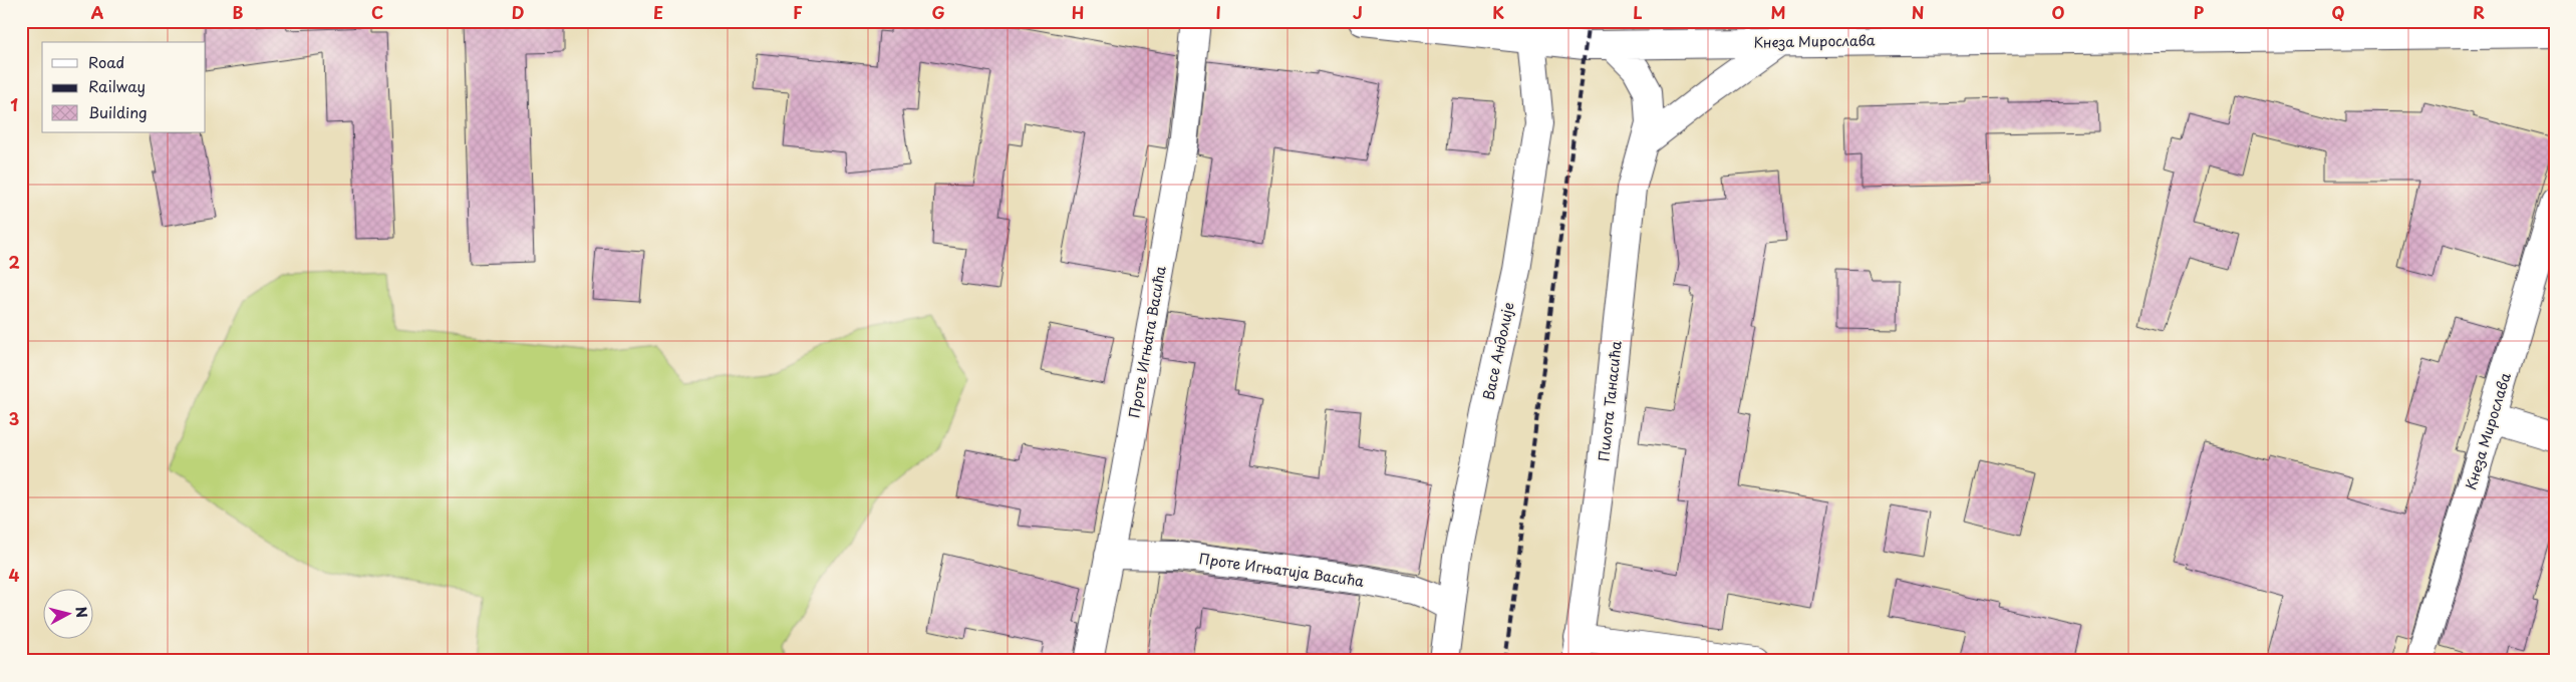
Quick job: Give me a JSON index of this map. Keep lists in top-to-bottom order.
{
  "streets": {
    "street": [
      "Кнеза Мирослава",
      "Проте Игњата Васића",
      "Васе Андолије",
      "Пилота Танасића",
      "Проте Игњатија Васића"
    ]
  },
  "crossings": [
    ["Кнеза Мирослава", "Васе Андолије"],
    ["Кнеза Мирослава", "Пилота Танасића"],
    ["Проте Игњата Васића", "Проте Игњатија Васића"],
    ["Васе Андолије", "Проте Игњатија Васића"]
  ],
  "legend": ["Road", "Railway", "Building"],
  "north": "right",
  "grid": {
    "columns": [
      "A",
      "B",
      "C",
      "D",
      "E",
      "F",
      "G",
      "H",
      "I",
      "J",
      "K",
      "L",
      "M",
      "N",
      "O",
      "P",
      "Q",
      "R"
    ],
    "rows": [
      "1",
      "2",
      "3",
      "4"
    ]
  }
}
